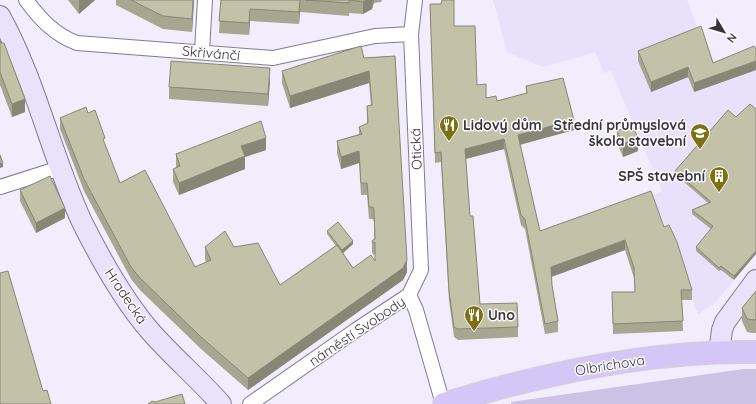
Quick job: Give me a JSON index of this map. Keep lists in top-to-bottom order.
{
  "streets": {
    "main road": ["Hradecká", "náměstí Svobody", "Olbrichova"],
    "street": ["Skřivánčí", "Otická"]
  },
  "crossings": [
    ["Skřivánčí", "Otická"],
    ["Otická", "náměstí Svobody"],
    ["náměstí Svobody", "Olbrichova"]
  ],
  "places": {
    "restaurant": ["Lidový dům", "Uno"],
    "school or university": ["Střední průmyslová škola stavební"],
    "building": ["SPŠ stavební"]
  },
  "north": "bottom right"
}
